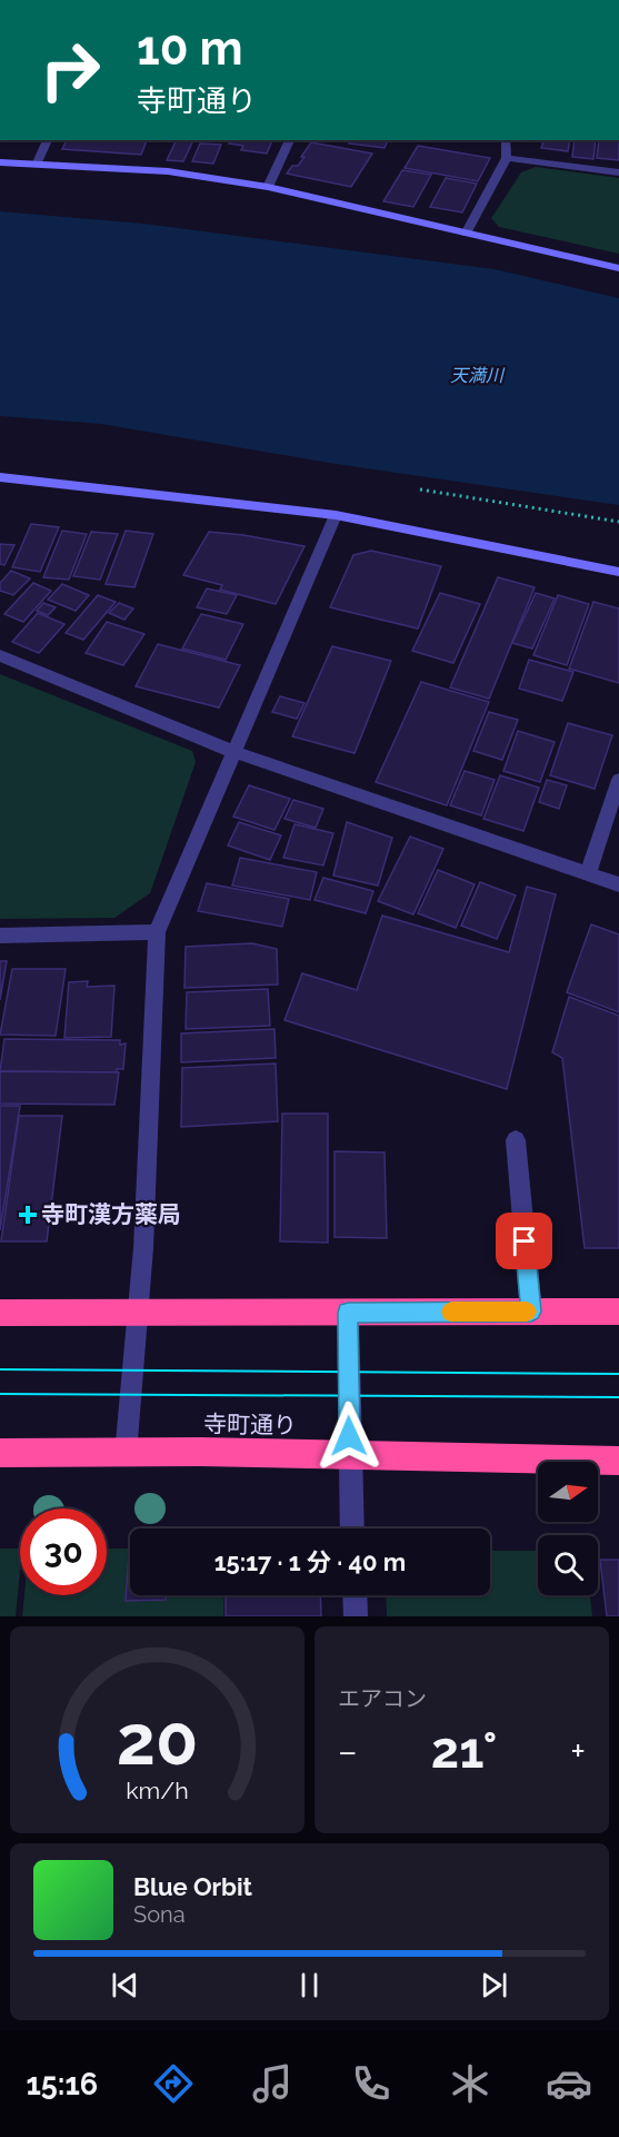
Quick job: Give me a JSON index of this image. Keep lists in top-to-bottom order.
{
  "streets": {
    "highway": ["寺町通り"]
  },
  "water": ["天満川"],
  "places": {
    "health": ["寺町漢方薬局"]
  },
  "north": "right",
  "page": {
    "turn": ["10 m", "寺町通り"],
    "limit": "30",
    "trip": "15:17 · 1 分 · 40 m",
    "tile": "エアコン",
    "heat": ["−", "21°", "+"],
    "song": ["Blue Orbit", "Sona"],
    "tabs": "15:16",
    "gauge": ["20", "km/h"]
  }
}
